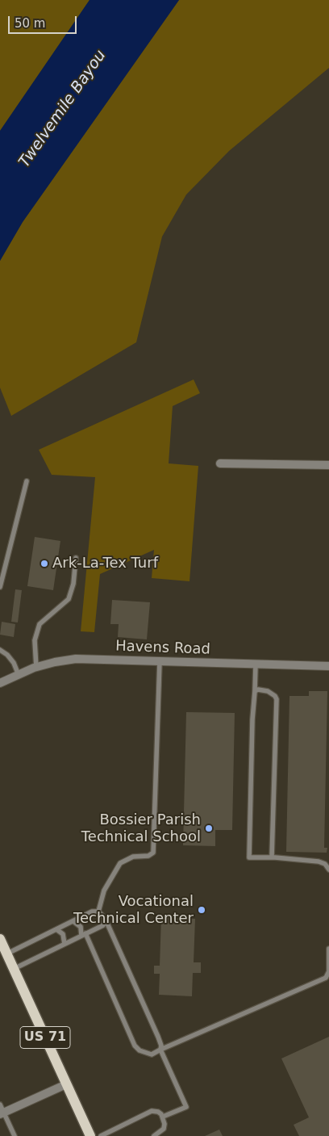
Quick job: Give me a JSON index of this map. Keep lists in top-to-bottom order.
{
  "streets": {
    "main road": ["US 71"],
    "street": ["Havens Road"]
  },
  "water": ["Twelvemile Bayou"],
  "places": ["Ark-La-Tex Turf", "Bossier Parish Technical School", "Vocational Technical Center"],
  "scale_bar": "50 m"
}
